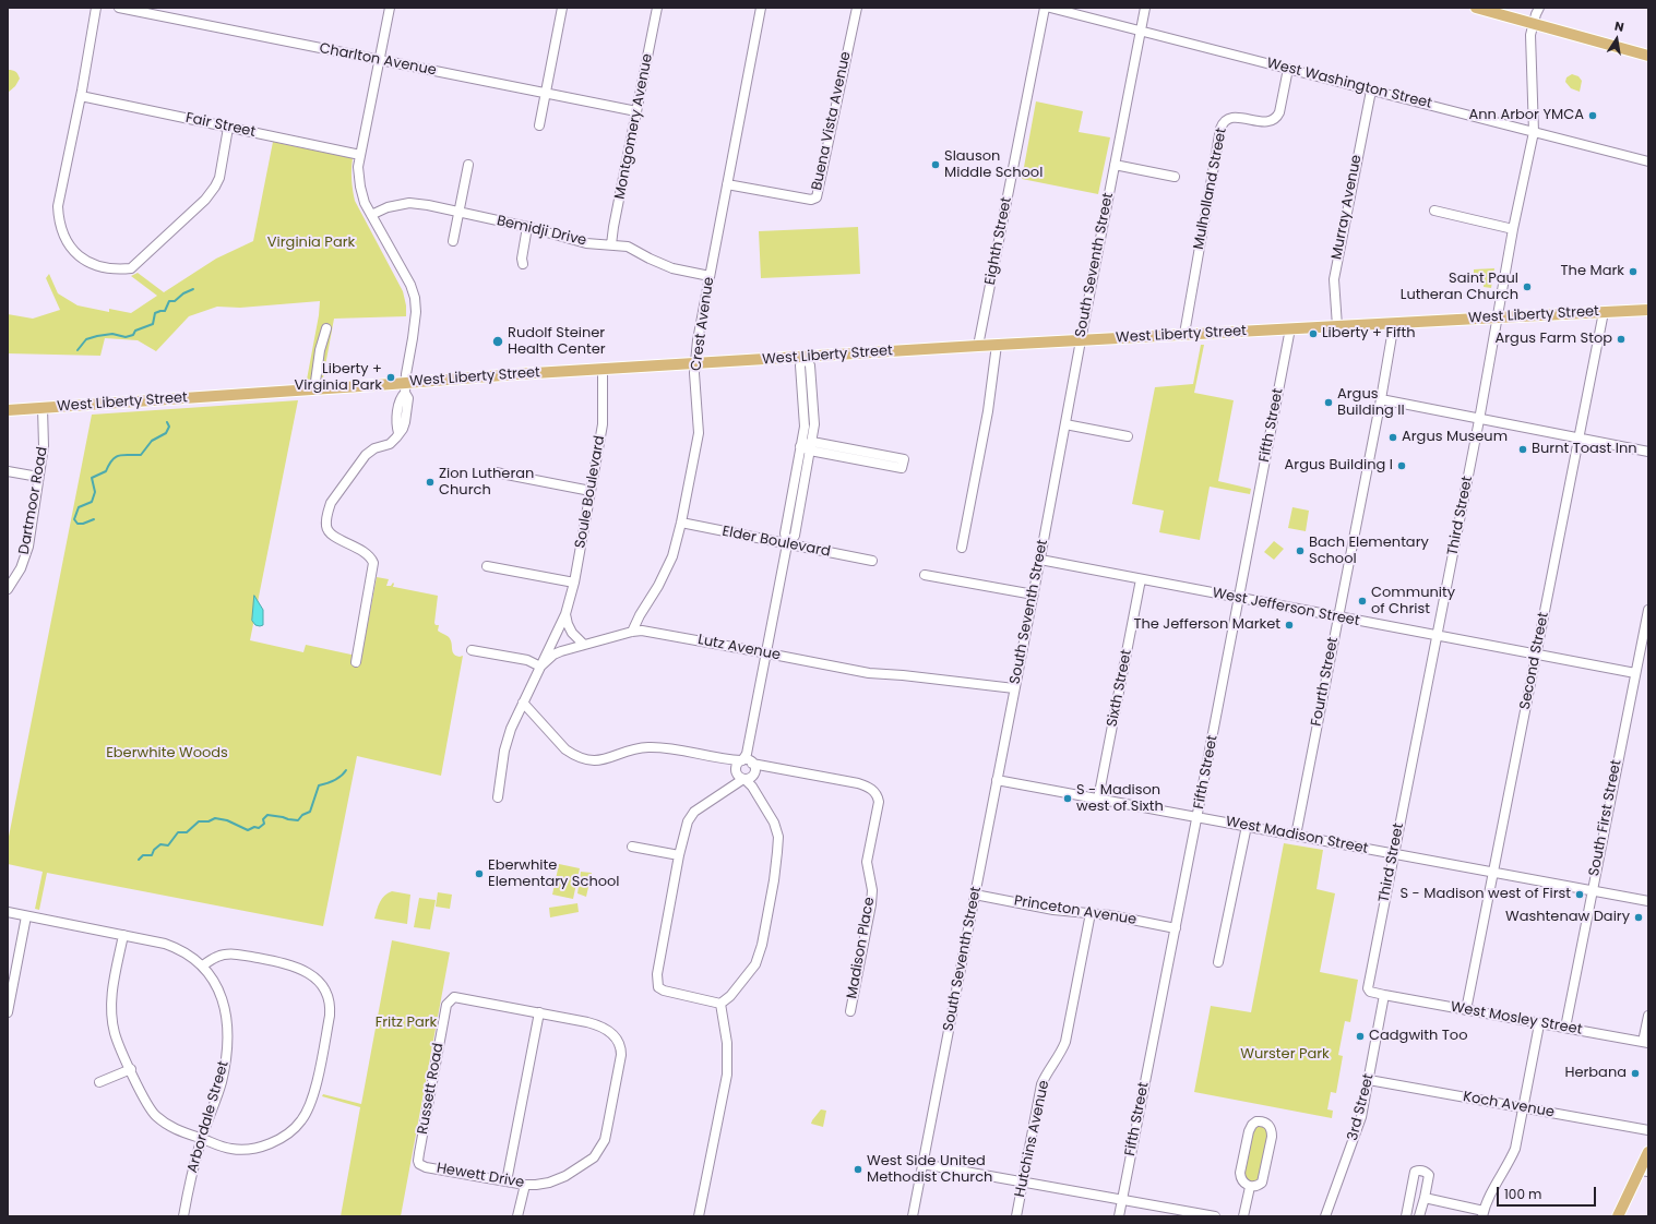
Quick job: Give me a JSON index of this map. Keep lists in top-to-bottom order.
{
  "streets": {
    "main road": ["West Liberty Street"],
    "street": [
      "Charlton Avenue",
      "West Washington Street",
      "Buena Vista Avenue",
      "Fair Street",
      "Montgomery Avenue",
      "Mulholland Street",
      "Murray Avenue",
      "Bemidji Drive",
      "Eighth Street",
      "South Seventh Street",
      "Crest Avenue",
      "Fifth Street",
      "Soule Boulevard",
      "Dartmoor Road",
      "Third Street",
      "Elder Boulevard",
      "West Jefferson Street",
      "Lutz Avenue",
      "Second Street",
      "Fourth Street",
      "Sixth Street",
      "South First Street",
      "West Madison Street",
      "Princeton Avenue",
      "Madison Place",
      "West Mosley Street",
      "Russett Road",
      "Koch Avenue",
      "3rd Street",
      "Arbordale Street",
      "Hutchins Avenue",
      "Hewett Drive"
    ]
  },
  "crossings": [
    ["Charlton Avenue", "Montgomery Avenue"],
    ["West Washington Street", "Mulholland Street"],
    ["West Washington Street", "Murray Avenue"],
    ["West Washington Street", "South Seventh Street"],
    ["West Washington Street", "Third Street"],
    ["Buena Vista Avenue", "Crest Avenue"],
    ["Montgomery Avenue", "Bemidji Drive"],
    ["Mulholland Street", "West Liberty Street"],
    ["Murray Avenue", "West Liberty Street"],
    ["Bemidji Drive", "Crest Avenue"],
    ["Eighth Street", "West Liberty Street"],
    ["South Seventh Street", "West Liberty Street"],
    ["South Seventh Street", "West Jefferson Street"],
    ["South Seventh Street", "Lutz Avenue"],
    ["South Seventh Street", "West Madison Street"],
    ["South Seventh Street", "Princeton Avenue"],
    ["West Liberty Street", "Crest Avenue"],
    ["West Liberty Street", "Fifth Street"],
    ["West Liberty Street", "Soule Boulevard"],
    ["West Liberty Street", "Dartmoor Road"],
    ["West Liberty Street", "Third Street"],
    ["West Liberty Street", "Second Street"],
    ["West Liberty Street", "Fourth Street"],
    ["Crest Avenue", "Elder Boulevard"],
    ["Crest Avenue", "Lutz Avenue"],
    ["Fifth Street", "West Jefferson Street"],
    ["Fifth Street", "West Madison Street"],
    ["Fifth Street", "Princeton Avenue"],
    ["Soule Boulevard", "Lutz Avenue"],
    ["Third Street", "West Jefferson Street"],
    ["Third Street", "West Madison Street"],
    ["Third Street", "West Mosley Street"],
    ["Third Street", "3rd Street"],
    ["West Jefferson Street", "Second Street"],
    ["West Jefferson Street", "Fourth Street"],
    ["West Jefferson Street", "Sixth Street"],
    ["West Jefferson Street", "South First Street"],
    ["Second Street", "West Madison Street"],
    ["Second Street", "West Mosley Street"],
    ["Fourth Street", "West Madison Street"],
    ["Sixth Street", "West Madison Street"],
    ["South First Street", "West Madison Street"],
    ["South First Street", "West Mosley Street"],
    ["Princeton Avenue", "Hutchins Avenue"],
    ["West Mosley Street", "3rd Street"],
    ["Russett Road", "Hewett Drive"],
    ["Koch Avenue", "3rd Street"]
  ],
  "parks": [
    "Virginia Park",
    "Eberwhite Woods",
    "Fritz Park",
    "Wurster Park"
  ],
  "places": [
    "Ann Arbor YMCA",
    "Slauson Middle School",
    "The Mark",
    "Saint Paul Lutheran Church",
    "Liberty + Fifth",
    "Argus Farm Stop",
    "Rudolf Steiner Health Center",
    "Liberty + Virginia Park",
    "Argus Building II",
    "Argus Museum",
    "Burnt Toast Inn",
    "Argus Building I",
    "Zion Lutheran Church",
    "Bach Elementary School",
    "Community of Christ",
    "The Jefferson Market",
    "S - Madison west of Sixth",
    "Eberwhite Elementary School",
    "S - Madison west of First",
    "Washtenaw Dairy",
    "Cadgwith Too",
    "Herbana",
    "West Side United Methodist Church"
  ],
  "scale_bar": "100 m",
  "north": "top"
}
